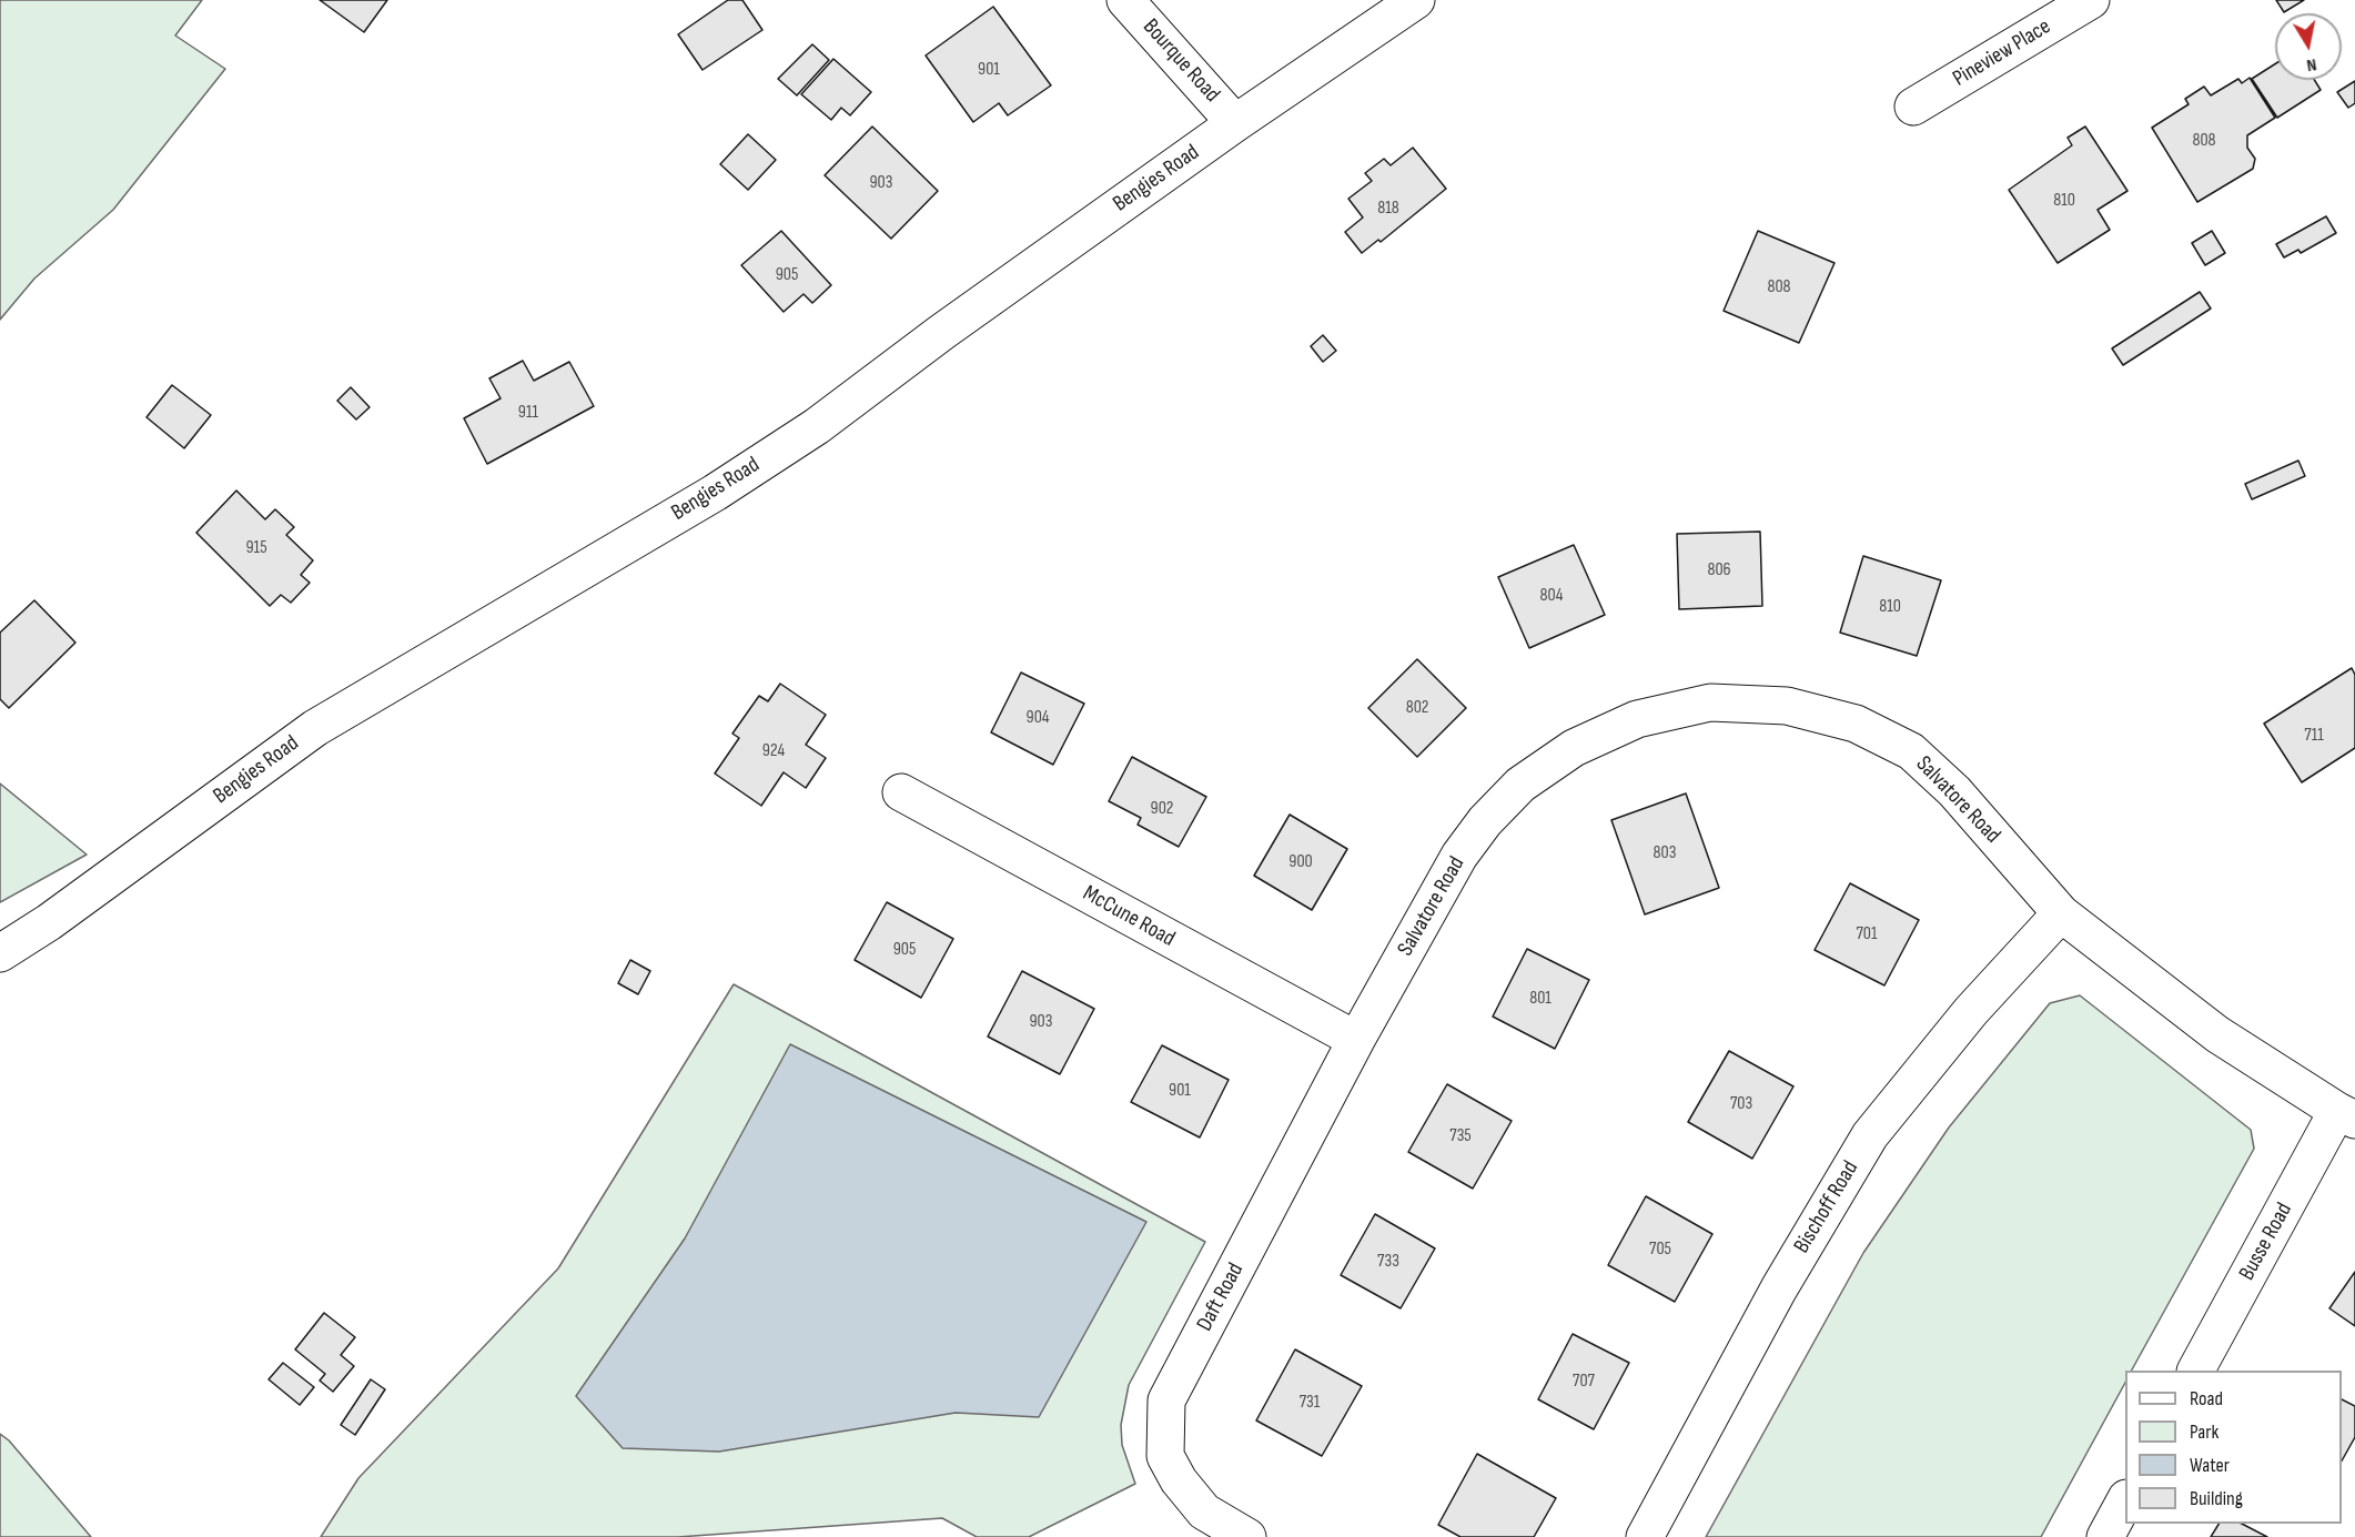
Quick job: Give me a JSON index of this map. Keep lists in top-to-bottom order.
{
  "streets": {
    "street": [
      "Pineview Place",
      "Bourque Road",
      "Bengies Road",
      "Salvatore Road",
      "McCune Road",
      "Bischoff Road",
      "Busse Road",
      "Daft Road"
    ]
  },
  "crossings": [
    ["Bourque Road", "Bengies Road"],
    ["Salvatore Road", "McCune Road"],
    ["Salvatore Road", "Bischoff Road"],
    ["Salvatore Road", "Busse Road"],
    ["Salvatore Road", "Daft Road"],
    ["McCune Road", "Daft Road"]
  ],
  "house_numbers": [
    "901",
    "808",
    "903",
    "810",
    "818",
    "905",
    "808",
    "911",
    "915",
    "806",
    "804",
    "810",
    "802",
    "904",
    "711",
    "924",
    "902",
    "803",
    "900",
    "701",
    "905",
    "801",
    "903",
    "901",
    "703",
    "735",
    "705",
    "733",
    "707",
    "731"
  ],
  "legend": [
    "Road",
    "Park",
    "Water",
    "Building"
  ],
  "north": "bottom"
}
